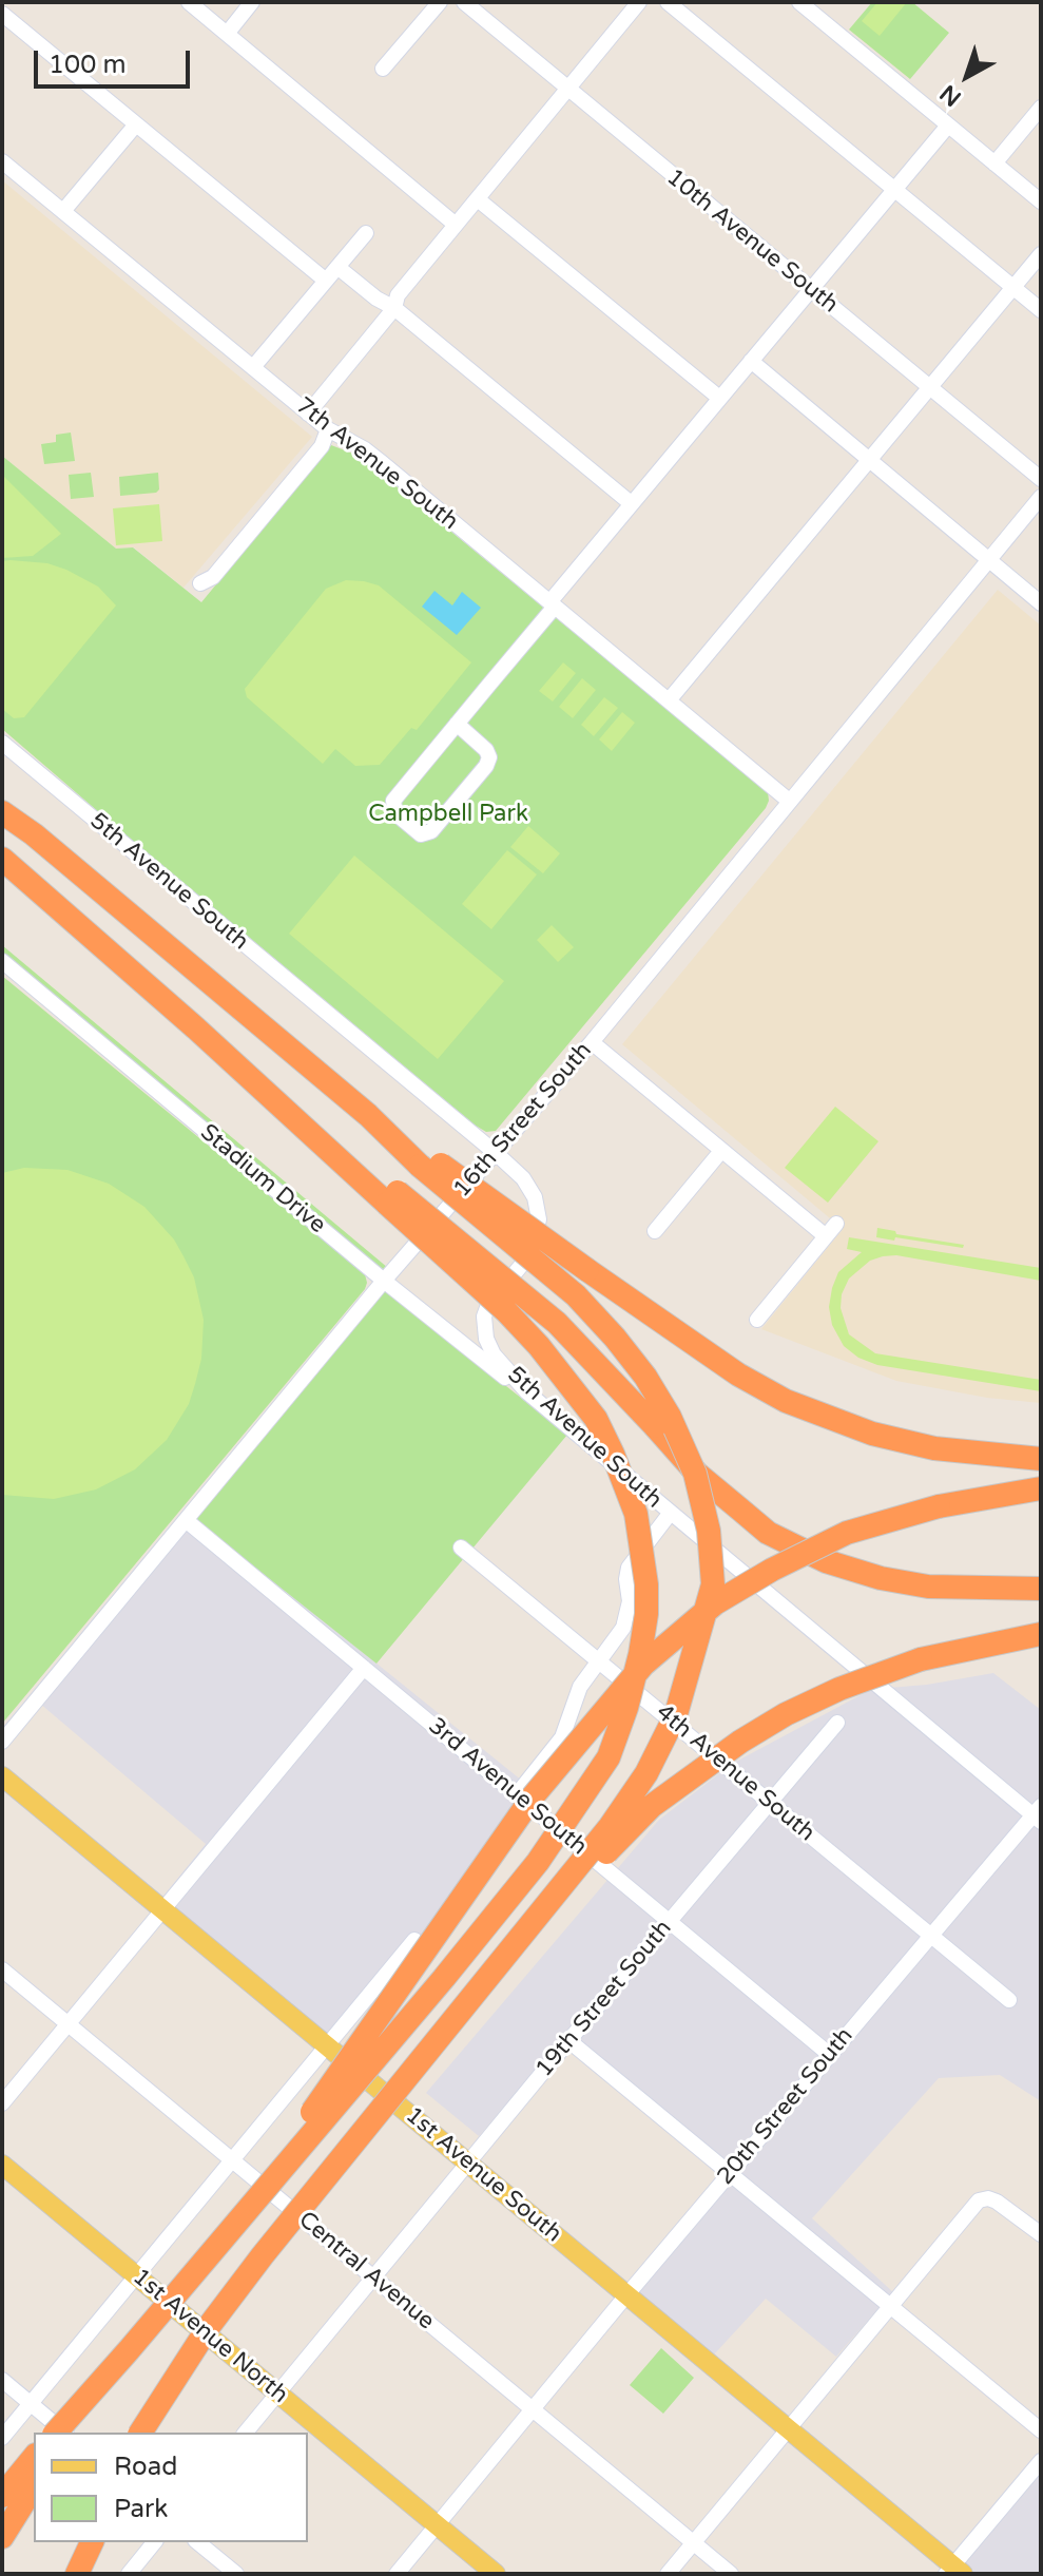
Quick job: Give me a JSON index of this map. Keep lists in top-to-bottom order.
{
  "streets": {
    "main road": ["1st Avenue South", "1st Avenue North"],
    "street": [
      "10th Avenue South",
      "7th Avenue South",
      "5th Avenue South",
      "16th Street South",
      "Stadium Drive",
      "4th Avenue South",
      "3rd Avenue South",
      "19th Street South",
      "20th Street South",
      "Central Avenue"
    ]
  },
  "crossings": [
    ["7th Avenue South", "16th Street South"],
    ["5th Avenue South", "16th Street South"],
    ["5th Avenue South", "Stadium Drive"],
    ["5th Avenue South", "20th Street South"],
    ["16th Street South", "Stadium Drive"],
    ["16th Street South", "3rd Avenue South"],
    ["4th Avenue South", "19th Street South"],
    ["4th Avenue South", "20th Street South"],
    ["3rd Avenue South", "19th Street South"],
    ["3rd Avenue South", "20th Street South"],
    ["19th Street South", "1st Avenue South"],
    ["19th Street South", "Central Avenue"],
    ["19th Street South", "1st Avenue North"],
    ["20th Street South", "1st Avenue South"],
    ["20th Street South", "Central Avenue"],
    ["20th Street South", "1st Avenue North"]
  ],
  "parks": ["Campbell Park"],
  "legend": ["Road", "Park"],
  "scale_bar": "100 m",
  "north": "bottom left"
}
